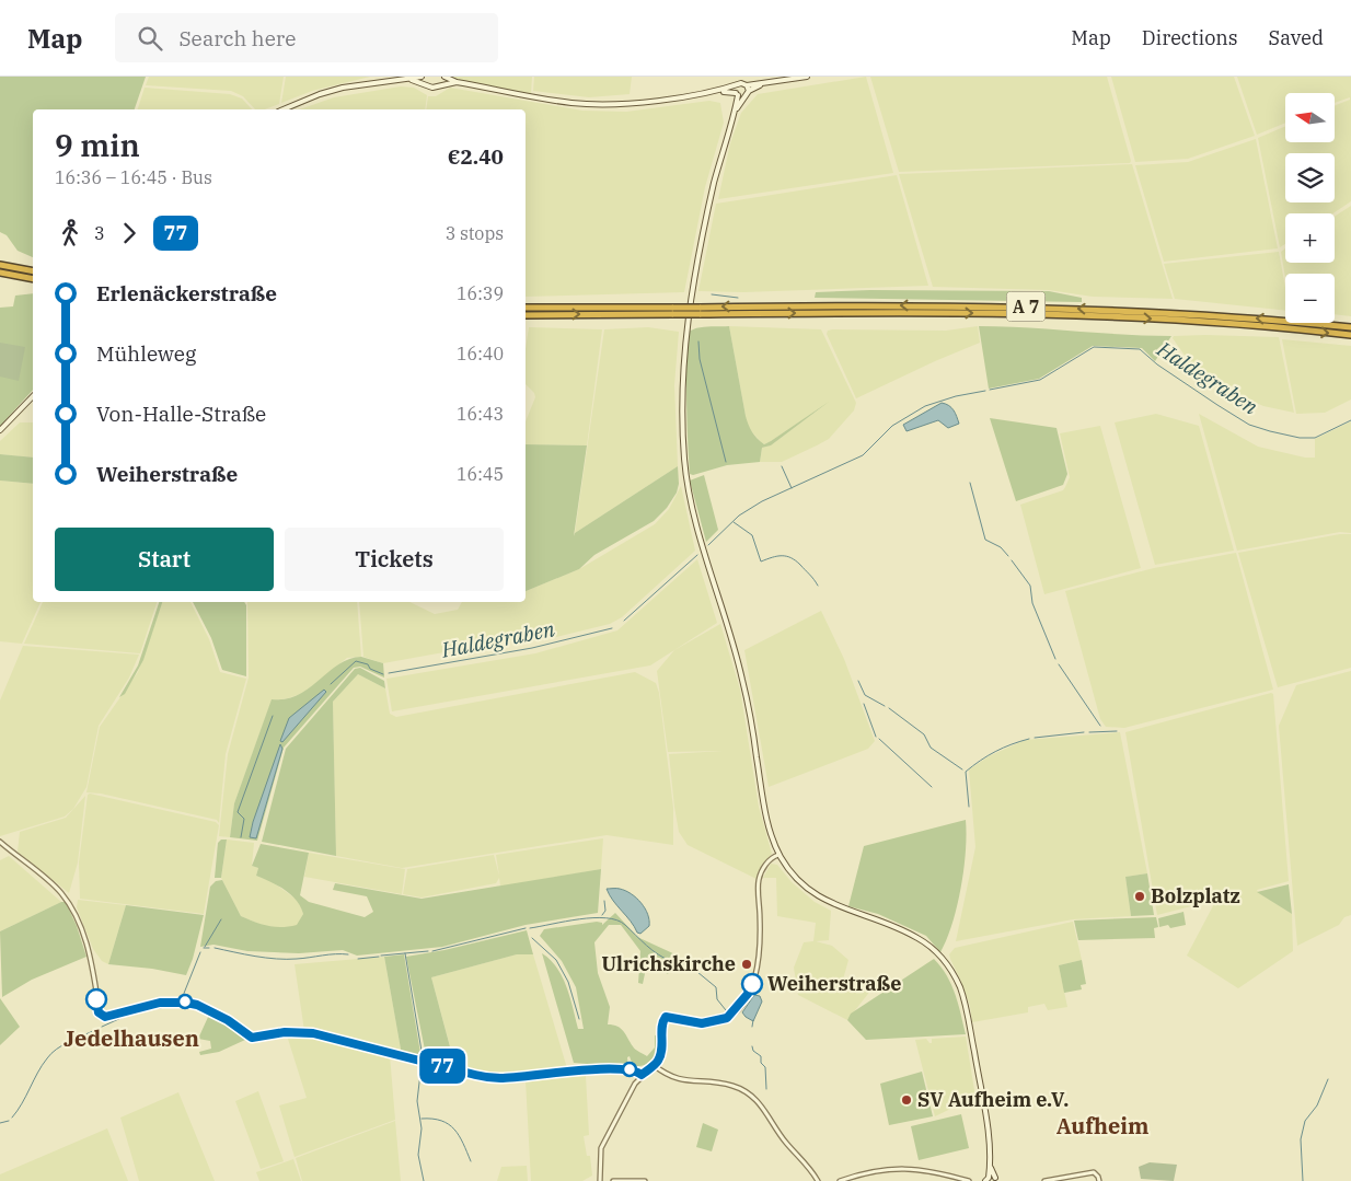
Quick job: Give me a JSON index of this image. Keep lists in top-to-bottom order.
{
  "streets": {
    "highway": ["A 7"]
  },
  "districts": ["Jedelhausen", "Aufheim"],
  "water": ["Haldegraben"],
  "places": [
    "Bolzplatz",
    "Ulrichskirche",
    "Weiherstraße",
    "SV Aufheim e.V."
  ],
  "lines": ["bus line 77"],
  "north": "left",
  "page": {
    "header": "Map",
    "search": "Search here",
    "nav": ["Map", "Directions", "Saved"],
    "on_map": "77",
    "map_buttons": ["+", "−"],
    "heading": ["9 min", "16:36 – 16:45 · Bus", "€2.40"],
    "legs": ["3", "77", "3 stops"],
    "list": [
      {
        "name": "Erlenäckerstraße",
        "value": "16:39"
      },
      {
        "name": "Mühleweg",
        "value": "16:40"
      },
      {
        "name": "Von-Halle-Straße",
        "value": "16:43"
      },
      {
        "name": "Weiherstraße",
        "value": "16:45"
      }
    ],
    "buttons": ["Start", "Tickets"]
  }
}
